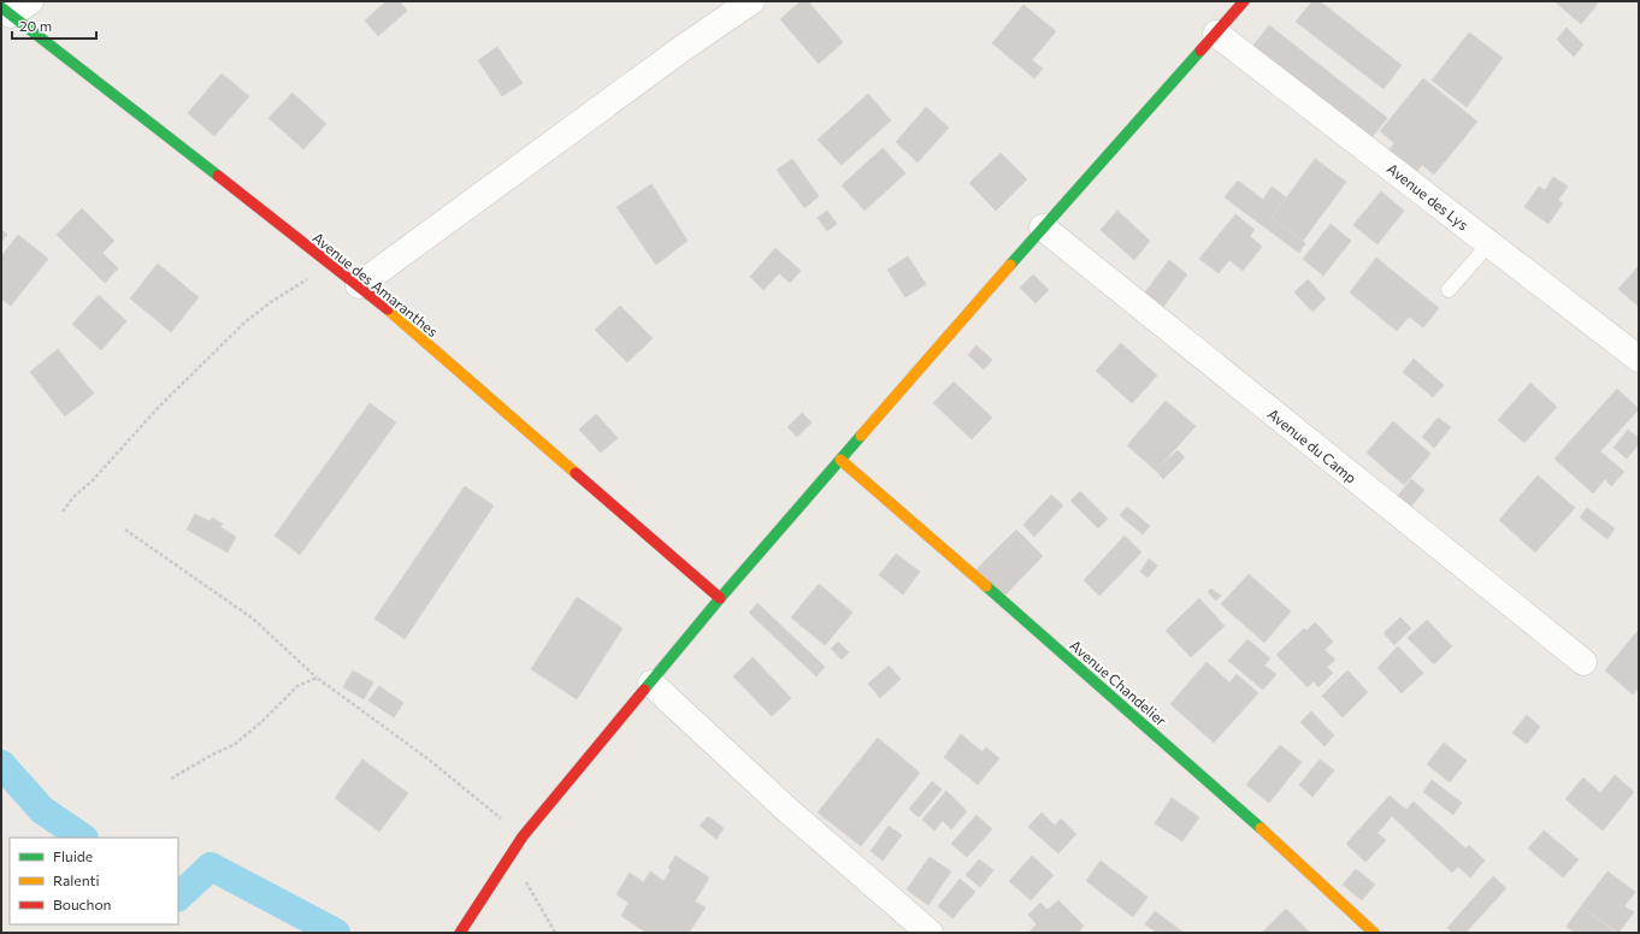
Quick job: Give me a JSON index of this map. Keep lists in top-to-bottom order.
{
  "streets": {
    "street": [
      "Avenue des Lys",
      "Avenue des Amaranthes",
      "Avenue du Camp",
      "Avenue Chandelier"
    ]
  },
  "legend": ["Fluide", "Ralenti", "Bouchon"],
  "scale_bar": "20 m"
}
